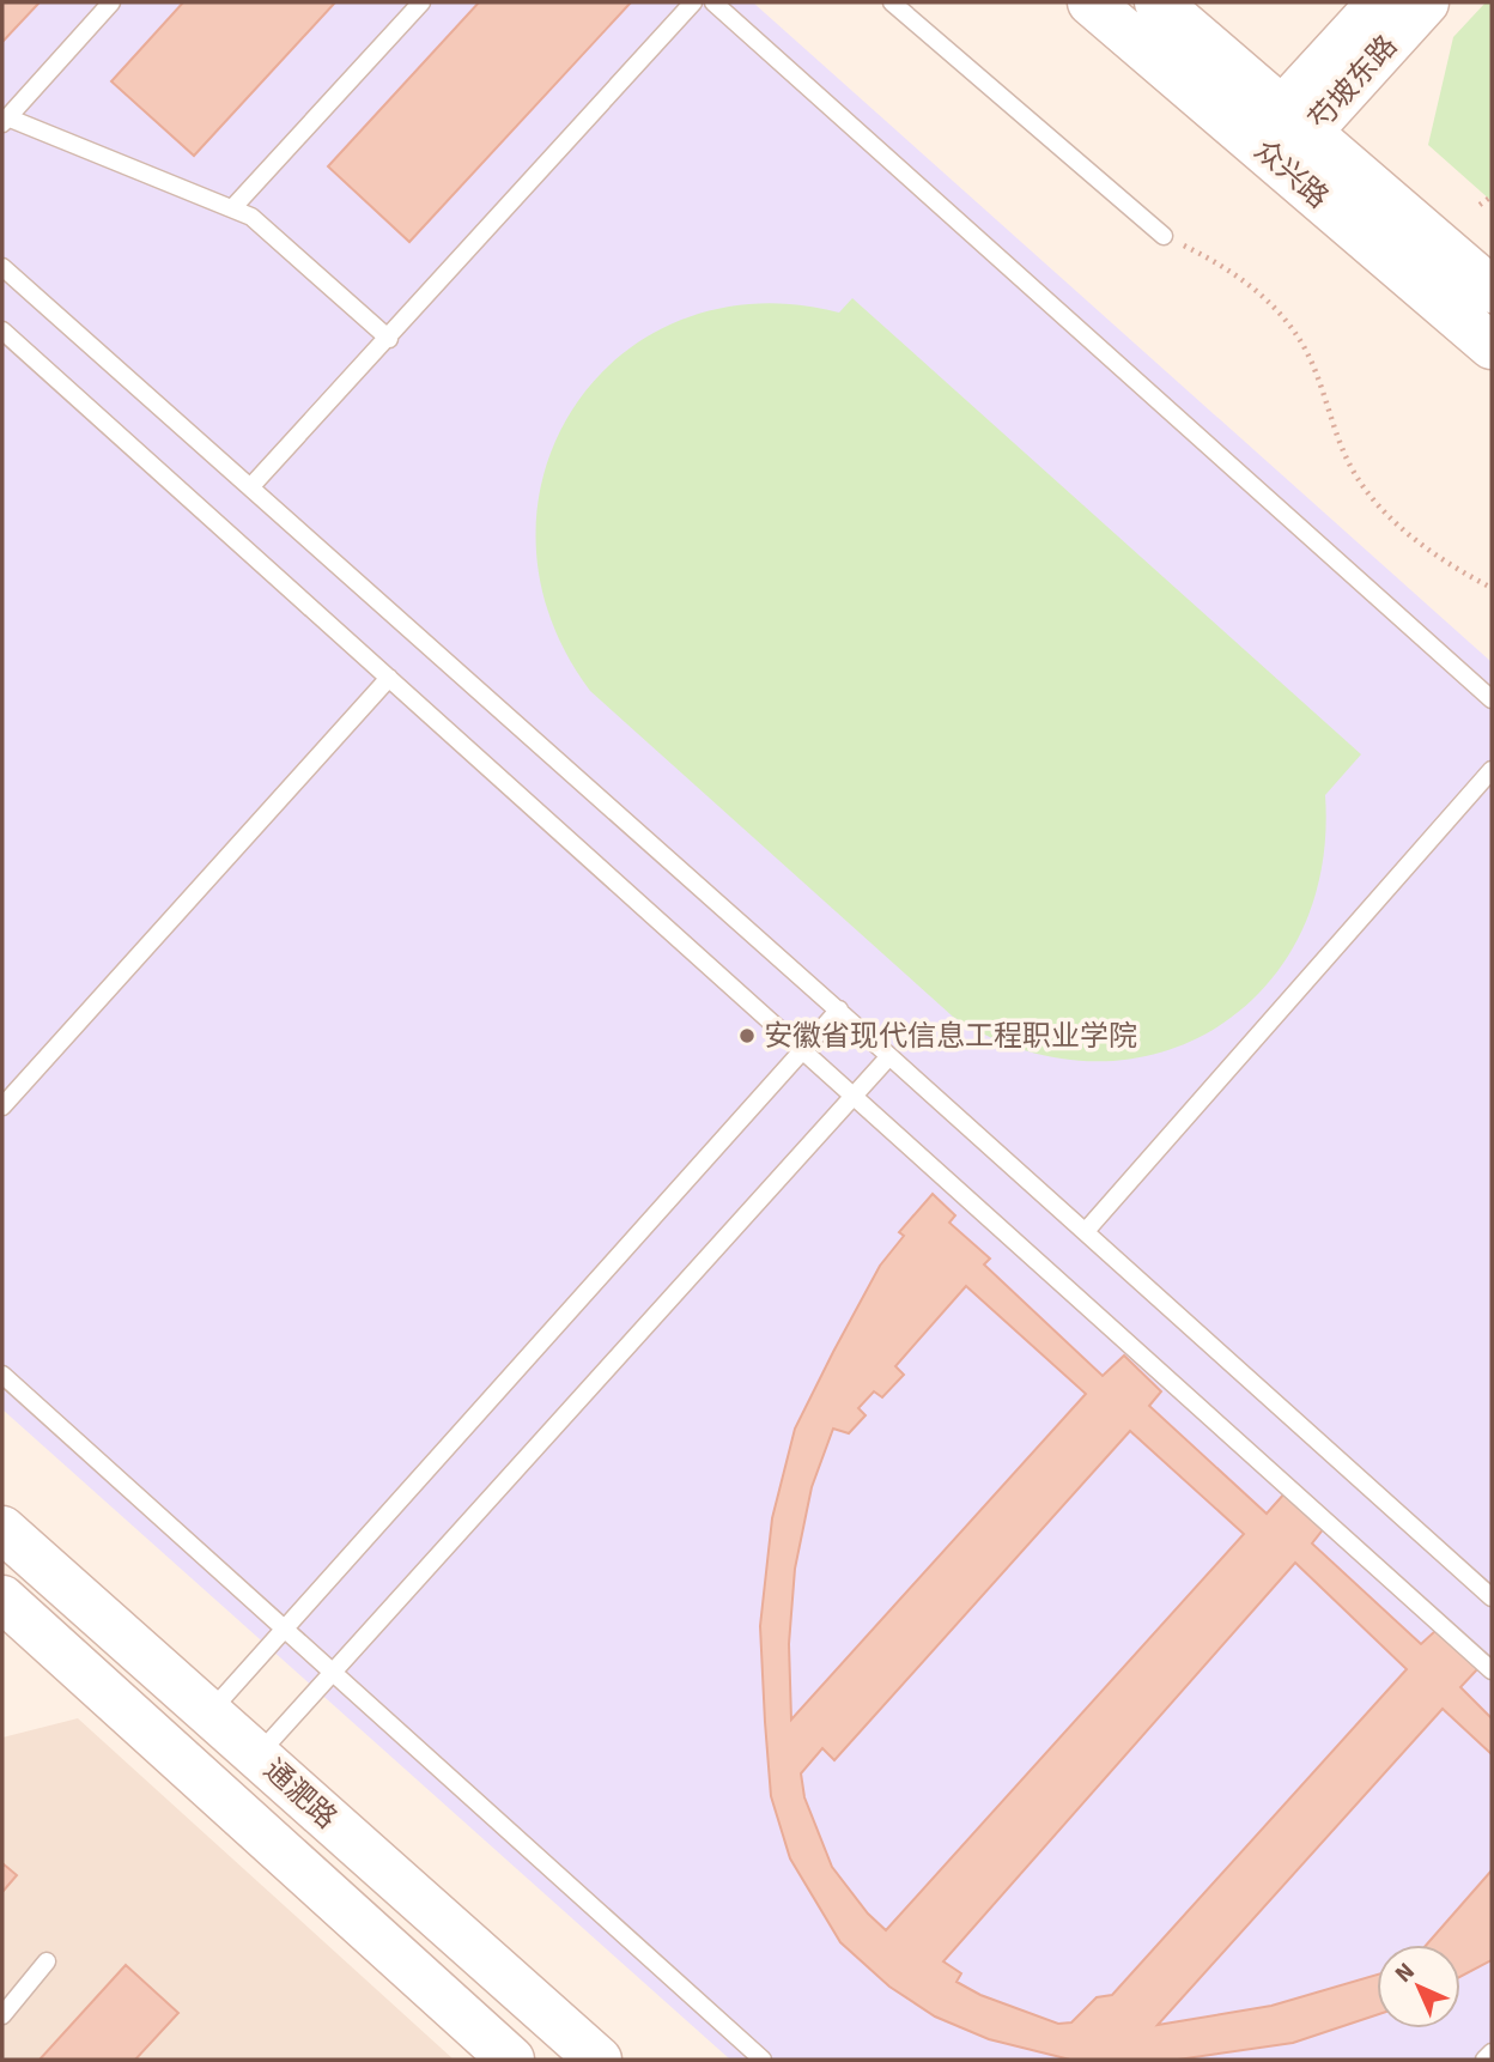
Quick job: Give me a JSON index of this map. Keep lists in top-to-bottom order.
{
  "streets": {
    "main road": ["芍坡东路", "众兴路", "通淝路"]
  },
  "crossings": [
    ["芍坡东路", "众兴路"]
  ],
  "places": ["安徽省现代信息工程职业学院"],
  "north": "top left"
}
